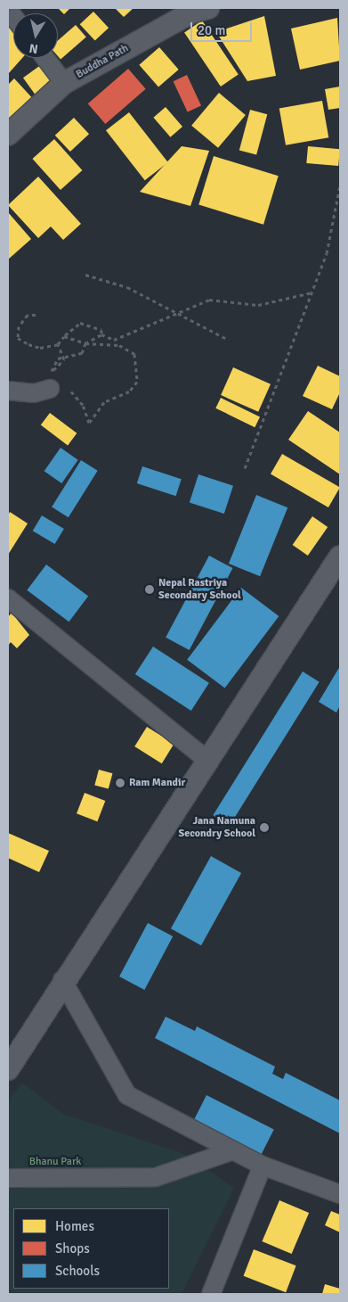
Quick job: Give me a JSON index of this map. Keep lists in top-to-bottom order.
{
  "streets": {
    "street": ["Buddha Path"]
  },
  "parks": ["Bhanu Park"],
  "places": ["Nepal Rastriya Secondary School", "Ram Mandir", "Jana Namuna Secondry School"],
  "legend": ["Homes", "Shops", "Schools"],
  "scale_bar": "20 m",
  "north": "bottom"
}
